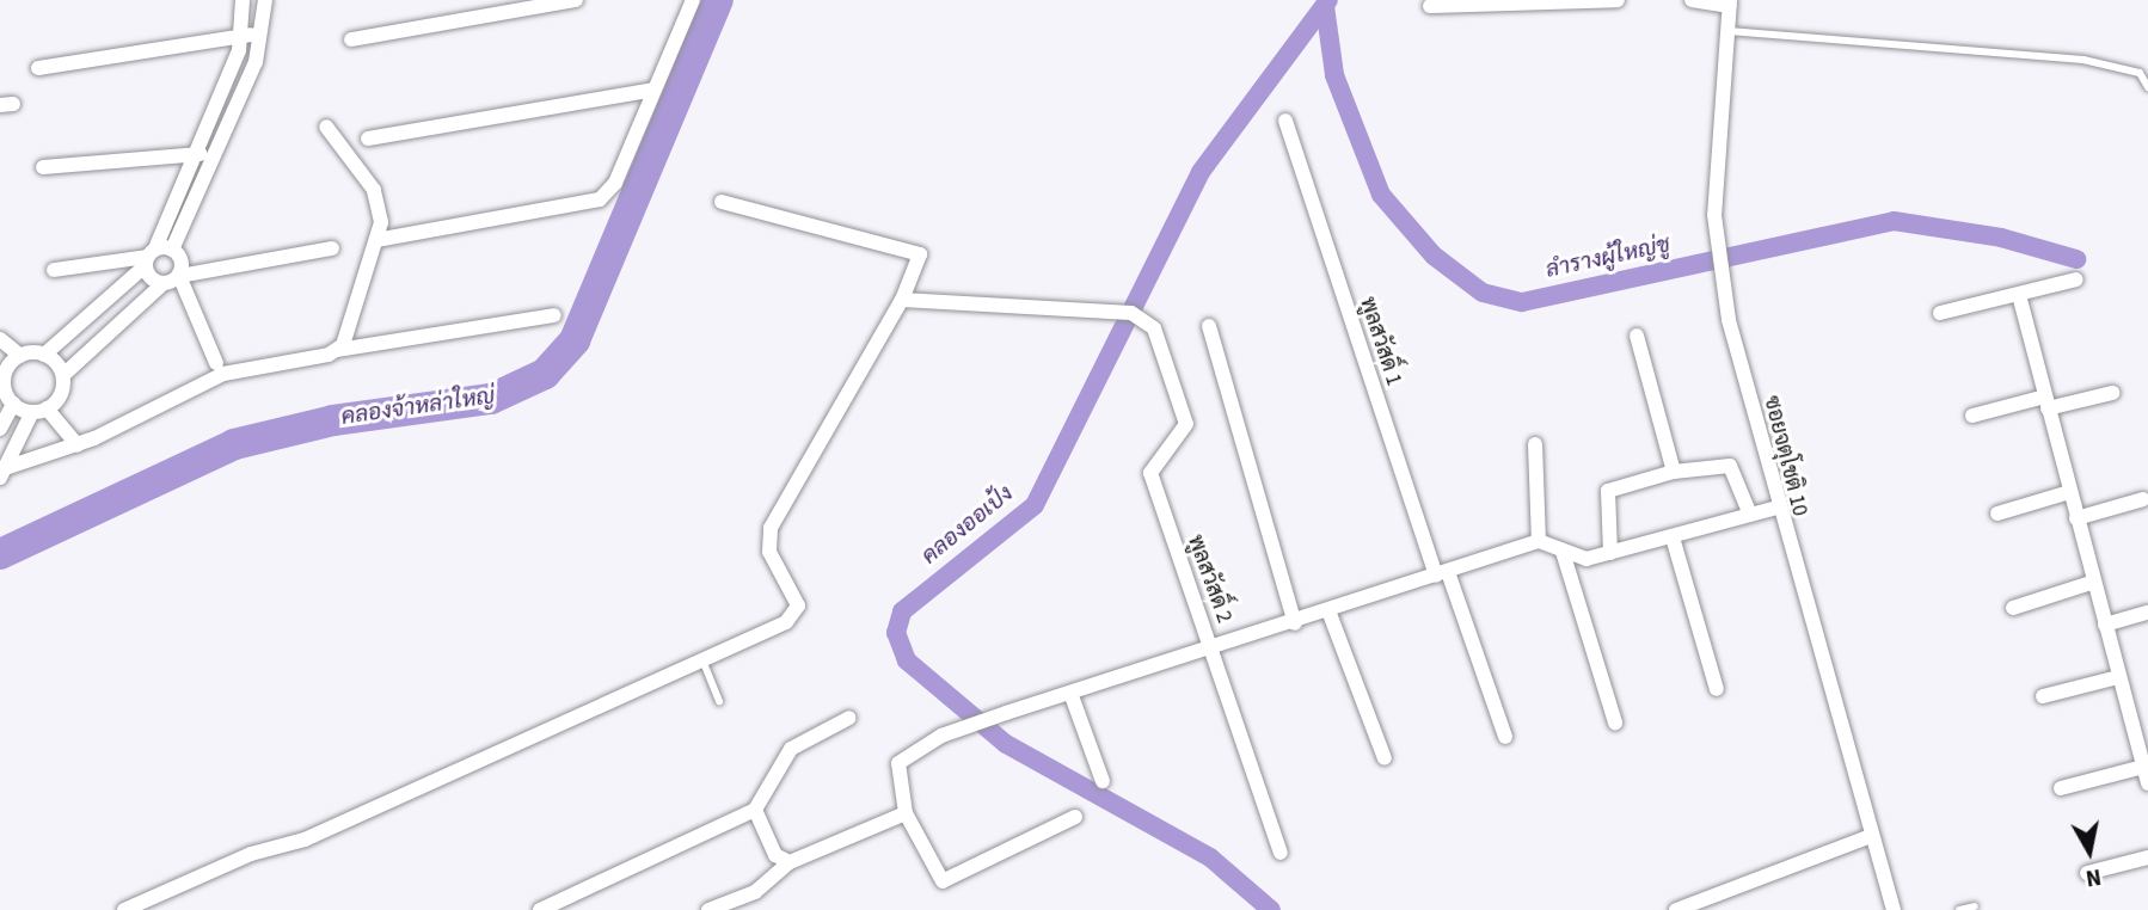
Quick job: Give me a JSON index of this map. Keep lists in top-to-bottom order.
{
  "streets": {
    "street": ["พูลสวัสดิ์ 1", "ซอยจตุโชติ 10", "พูลสวัสดิ์ 2"]
  },
  "water": ["ลำรางผู้ใหญ่ชู", "คลองจ้าหล่าใหญ่", "คลองออเป้ง"],
  "north": "bottom"
}
